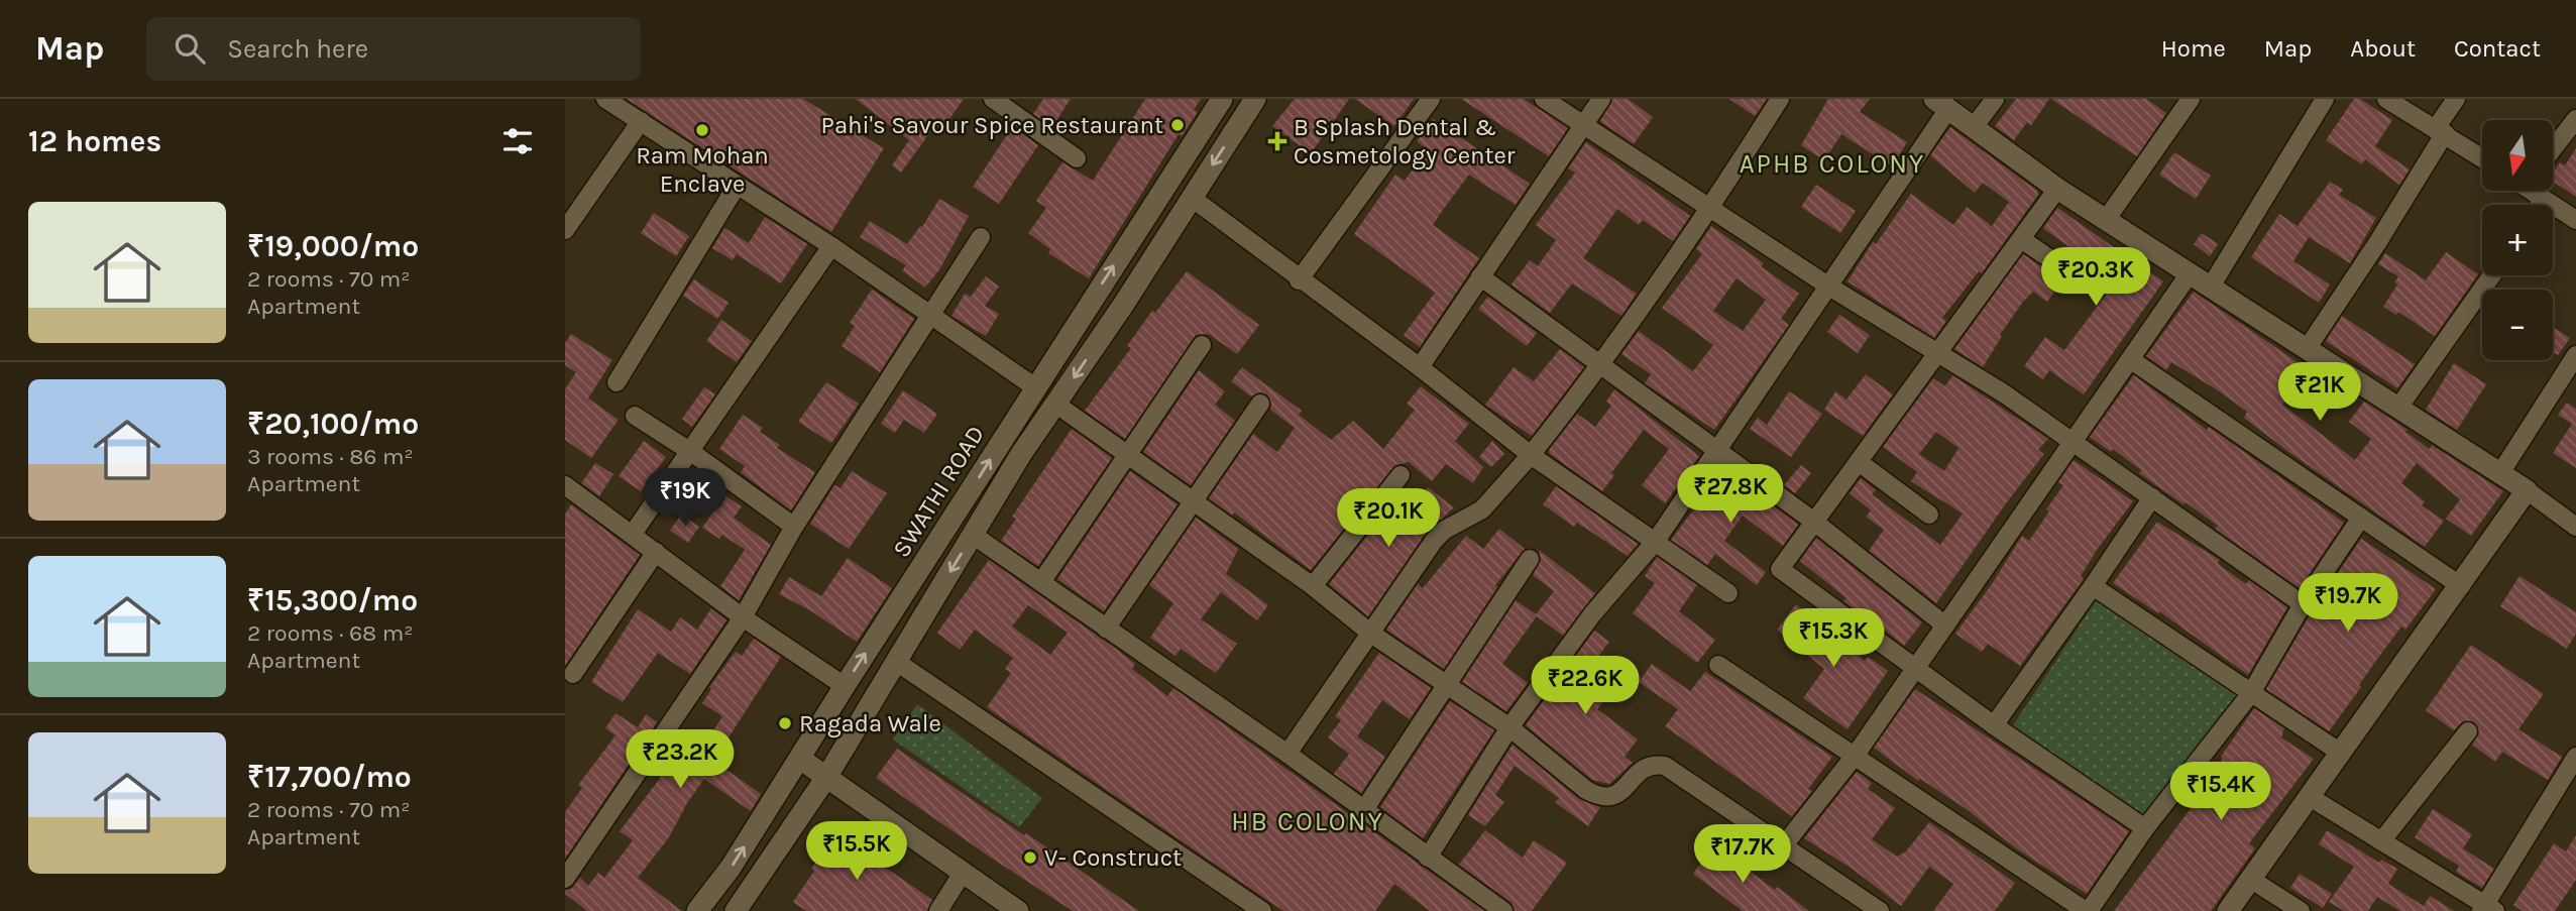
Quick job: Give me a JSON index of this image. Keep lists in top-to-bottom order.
{
  "streets": {
    "street": ["SWATHI ROAD"]
  },
  "districts": ["APHB COLONY", "HB COLONY"],
  "places": {
    "other": [
      "Pahi's Savour Spice Restaurant",
      "Ram Mohan Enclave",
      "Ragada Wale",
      "V- Construct"
    ],
    "health": ["B Splash Dental & Cosmetology Center"]
  },
  "north": "bottom",
  "page": {
    "header": "Map",
    "search": "Search here",
    "nav": [
      "Home",
      "Map",
      "About",
      "Contact"
    ],
    "heading": "12 homes",
    "map_buttons": ["+", "−"],
    "list": [
      {
        "name": "₹19,000/mo",
        "note": "2 rooms · 70 m² · Apartment"
      },
      {
        "name": "₹20,100/mo",
        "note": "3 rooms · 86 m² · Apartment"
      },
      {
        "name": "₹15,300/mo",
        "note": "2 rooms · 68 m² · Apartment"
      },
      {
        "name": "₹17,700/mo",
        "note": "2 rooms · 70 m² · Apartment"
      }
    ],
    "price": [
      "₹20.3K",
      "₹21K",
      "₹27.8K",
      "₹19K",
      "₹20.1K",
      "₹19.7K",
      "₹15.3K",
      "₹22.6K",
      "₹23.2K",
      "₹15.4K",
      "₹15.5K",
      "₹17.7K"
    ]
  }
}
